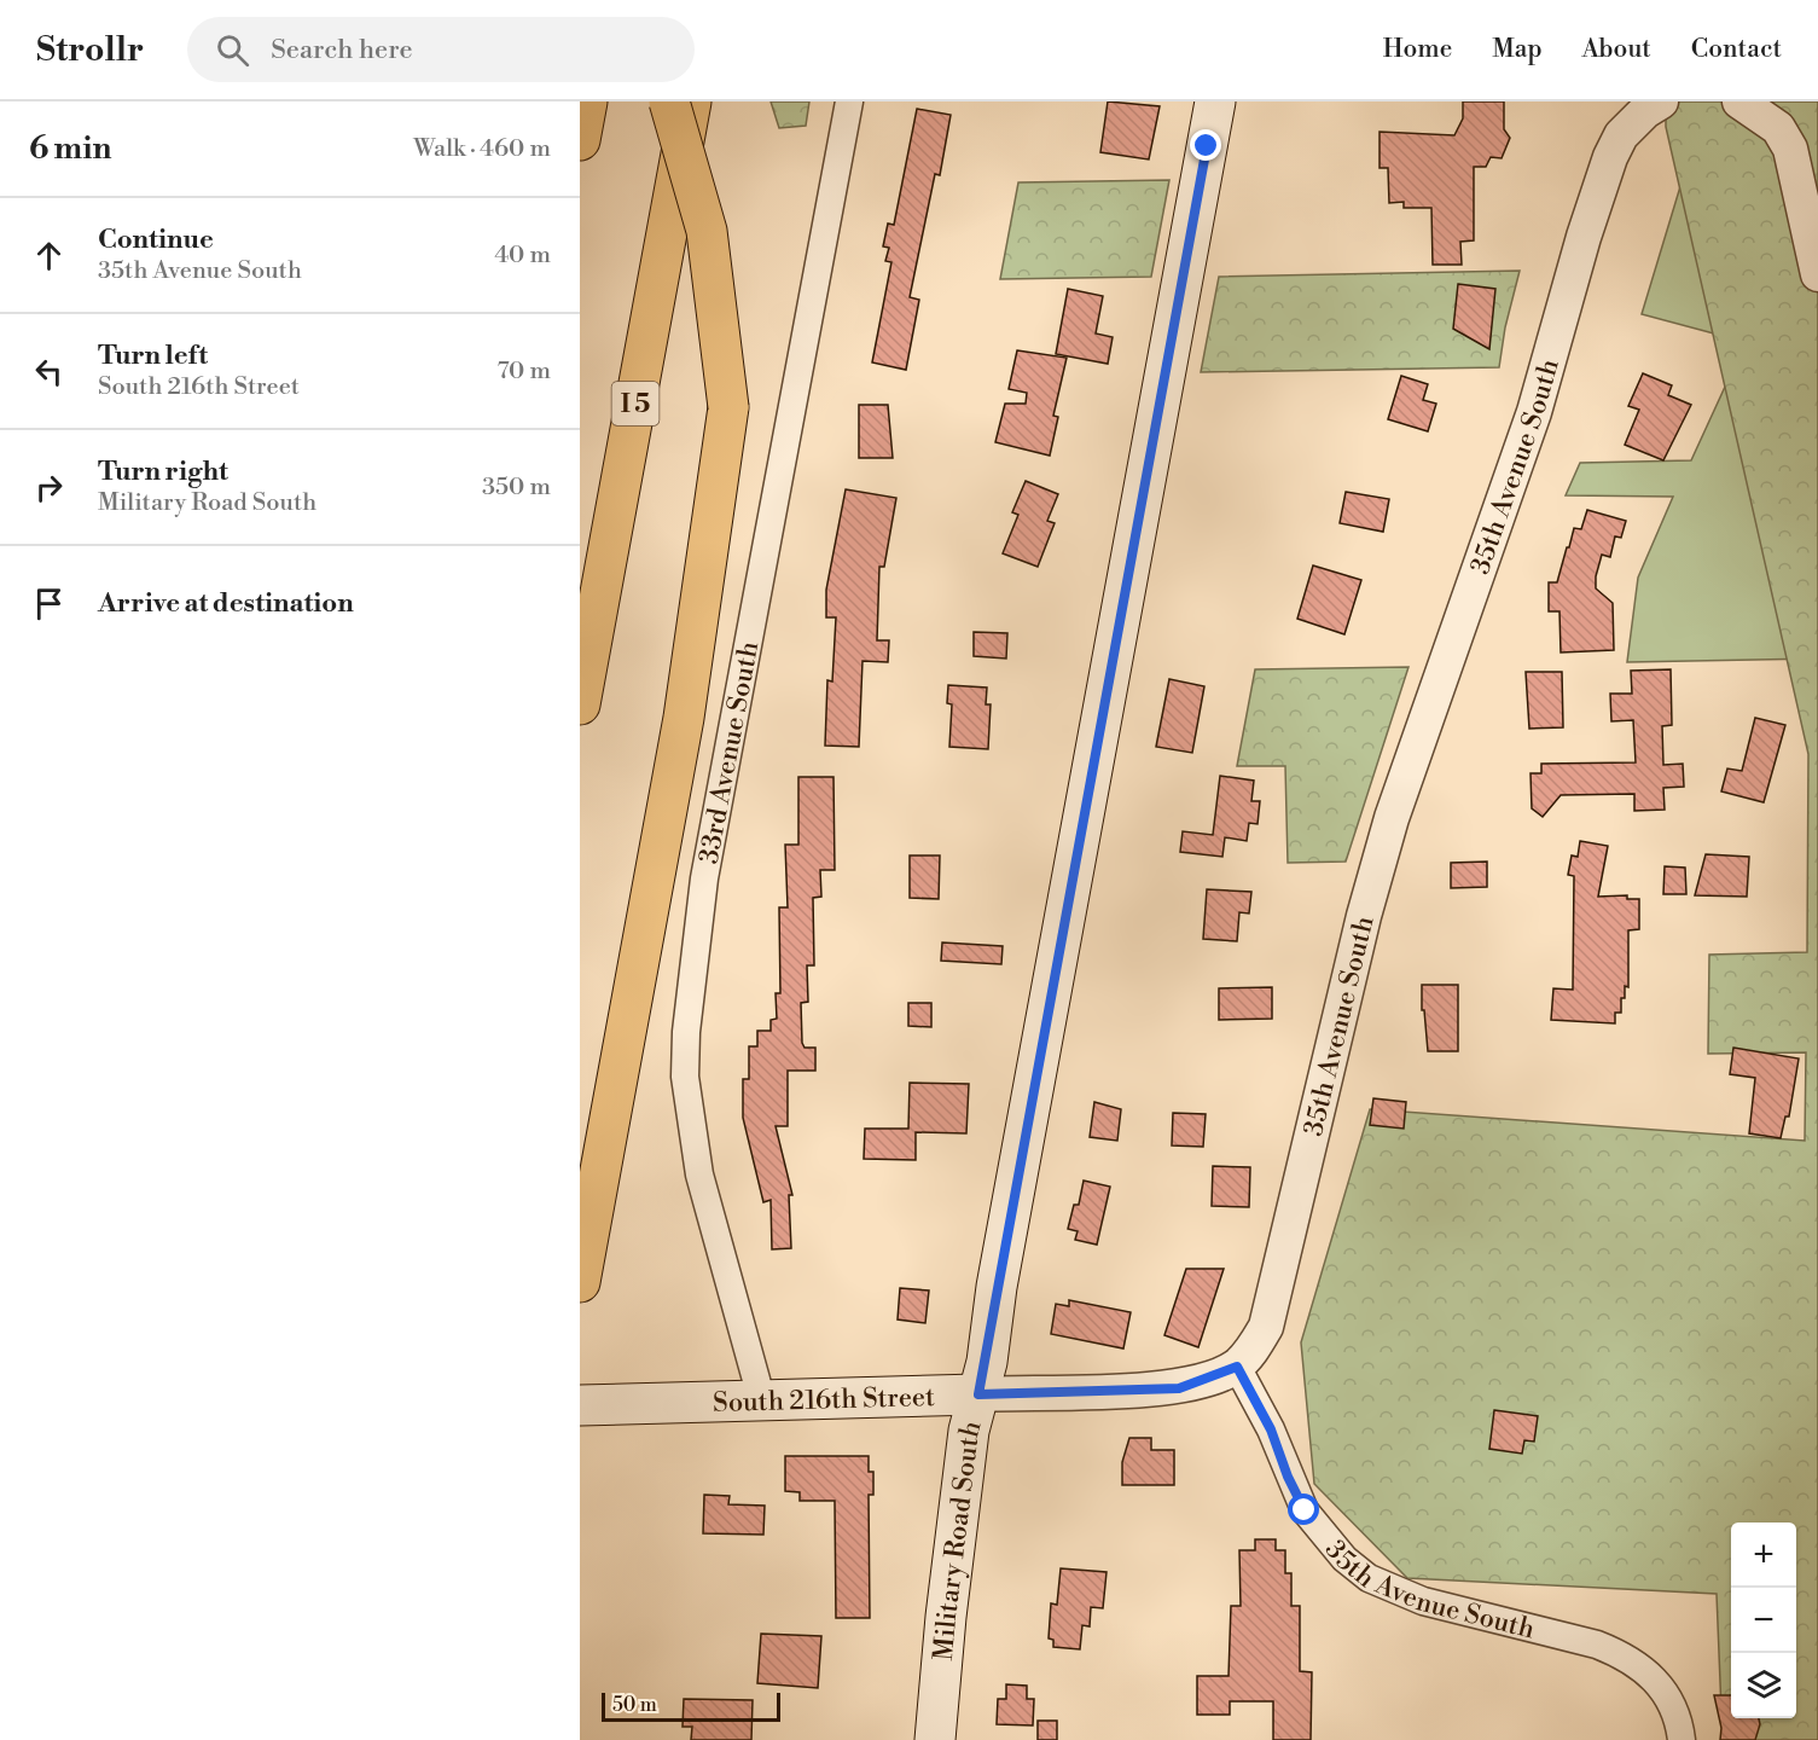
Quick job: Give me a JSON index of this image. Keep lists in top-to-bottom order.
{
  "streets": {
    "highway": ["I 5"],
    "main road": ["South 216th Street", "Military Road South"],
    "street": ["35th Avenue South", "33rd Avenue South"]
  },
  "crossings": [
    ["35th Avenue South", "South 216th Street"],
    ["33rd Avenue South", "South 216th Street"],
    ["South 216th Street", "Military Road South"]
  ],
  "scale_bar": "50 m",
  "page": {
    "header": "Strollr",
    "search": "Search here",
    "nav": [
      "Home",
      "Map",
      "About",
      "Contact"
    ],
    "heading": ["6 min", "Walk · 460 m"],
    "list": [
      ["Continue", "35th Avenue South", "40 m"],
      ["Turn left", "South 216th Street", "70 m"],
      ["Turn right", "Military Road South", "350 m"],
      "Arrive at destination"
    ],
    "map_buttons": ["+", "−"],
    "scale": "50 m"
  }
}
